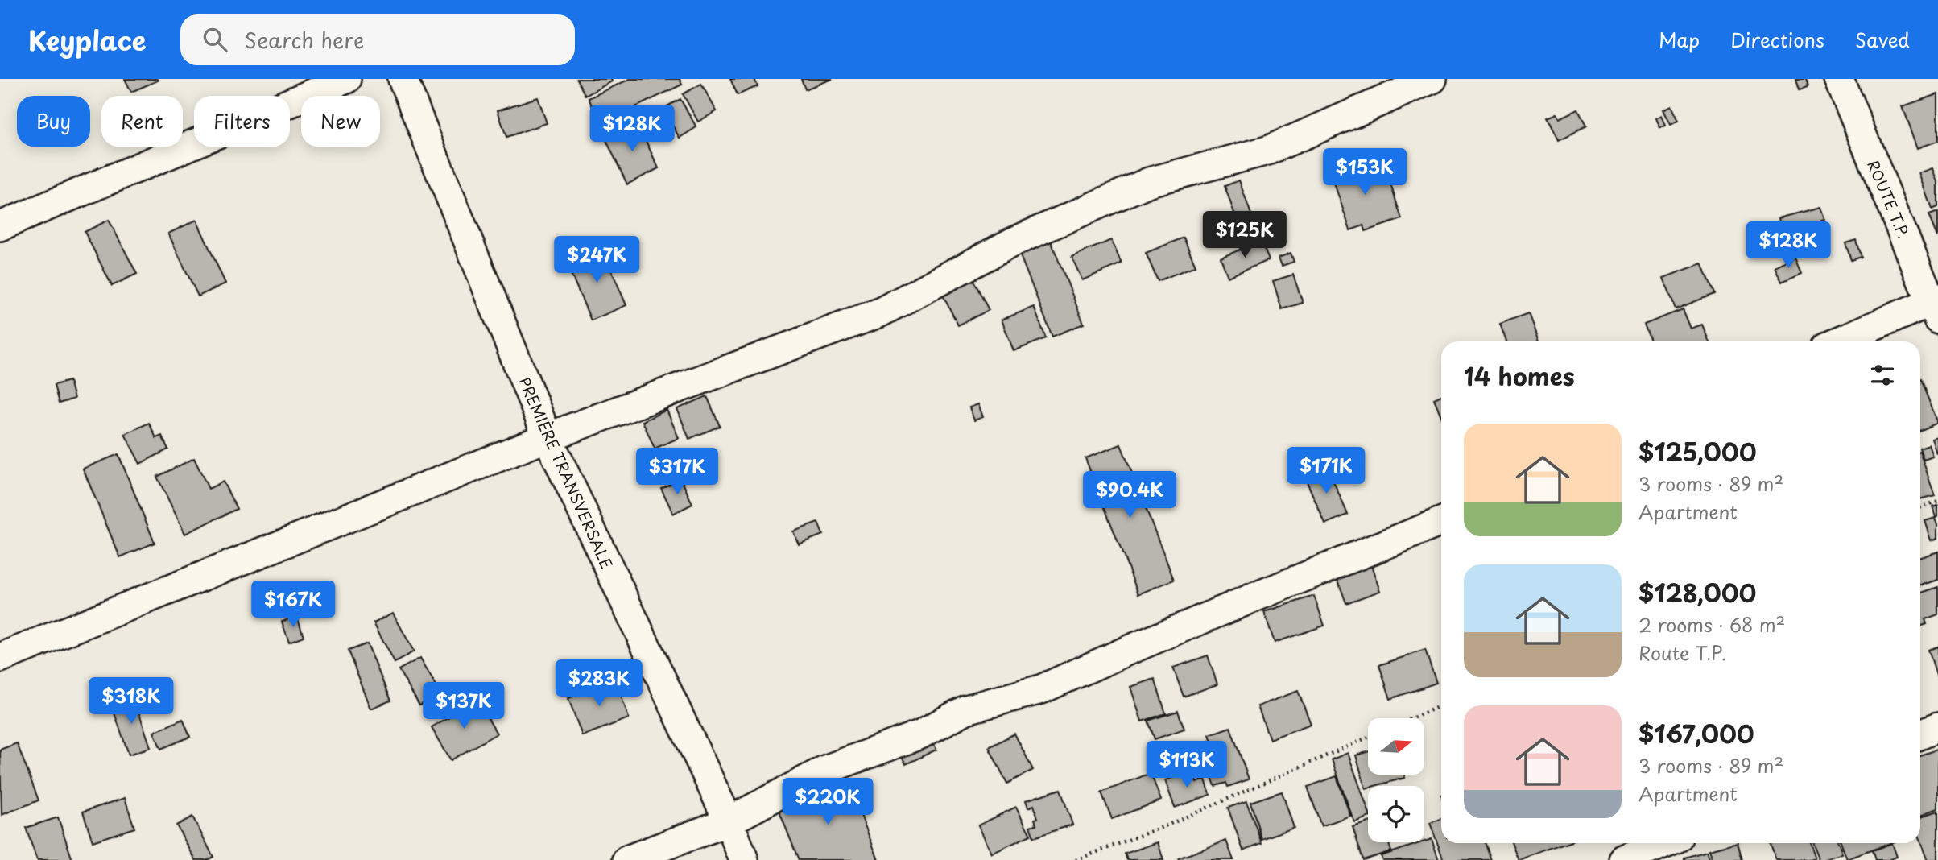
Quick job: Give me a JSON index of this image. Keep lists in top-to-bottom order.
{
  "streets": {
    "street": ["ROUTE T.P.", "PREMIÈRE TRANSVERSALE"]
  },
  "north": "right",
  "page": {
    "header": "Keyplace",
    "search": "Search here",
    "nav": ["Map", "Directions", "Saved"],
    "chip": [
      "Buy",
      "Rent",
      "Filters",
      "New"
    ],
    "price": [
      "$128K",
      "$153K",
      "$125K",
      "$128K",
      "$247K",
      "$171K",
      "$317K",
      "$90.4K",
      "$167K",
      "$283K",
      "$318K",
      "$137K",
      "$113K",
      "$220K"
    ],
    "heading": "14 homes",
    "list": [
      {
        "name": "$125,000",
        "note": "3 rooms · 89 m² · Apartment"
      },
      {
        "name": "$128,000",
        "note": "2 rooms · 68 m² · Route T.P."
      },
      {
        "name": "$167,000",
        "note": "3 rooms · 89 m² · Apartment"
      }
    ]
  }
}
